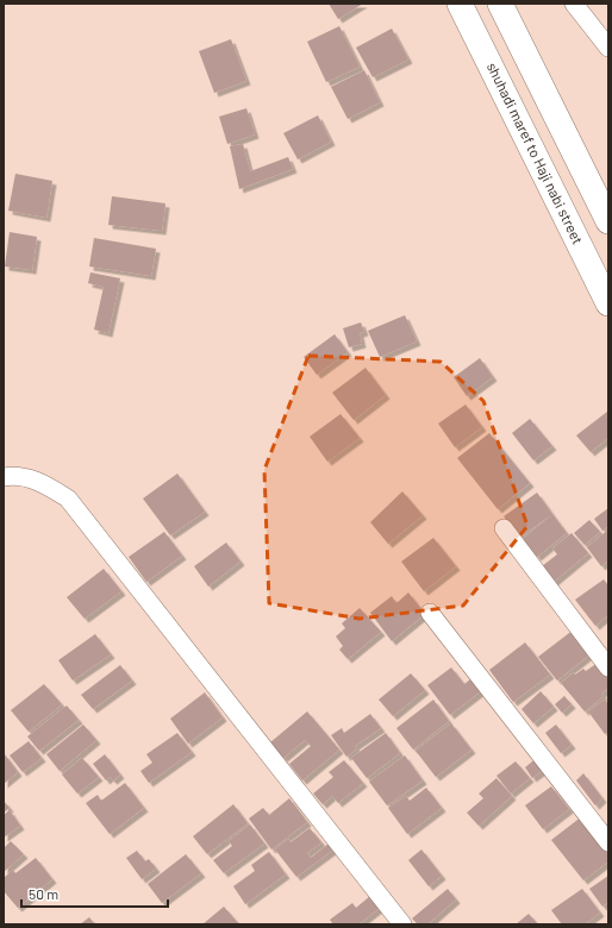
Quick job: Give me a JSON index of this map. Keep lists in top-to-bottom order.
{
  "streets": {
    "main road": ["shuhadi maref to Haji nabi street"]
  },
  "scale_bar": "50 m"
}
